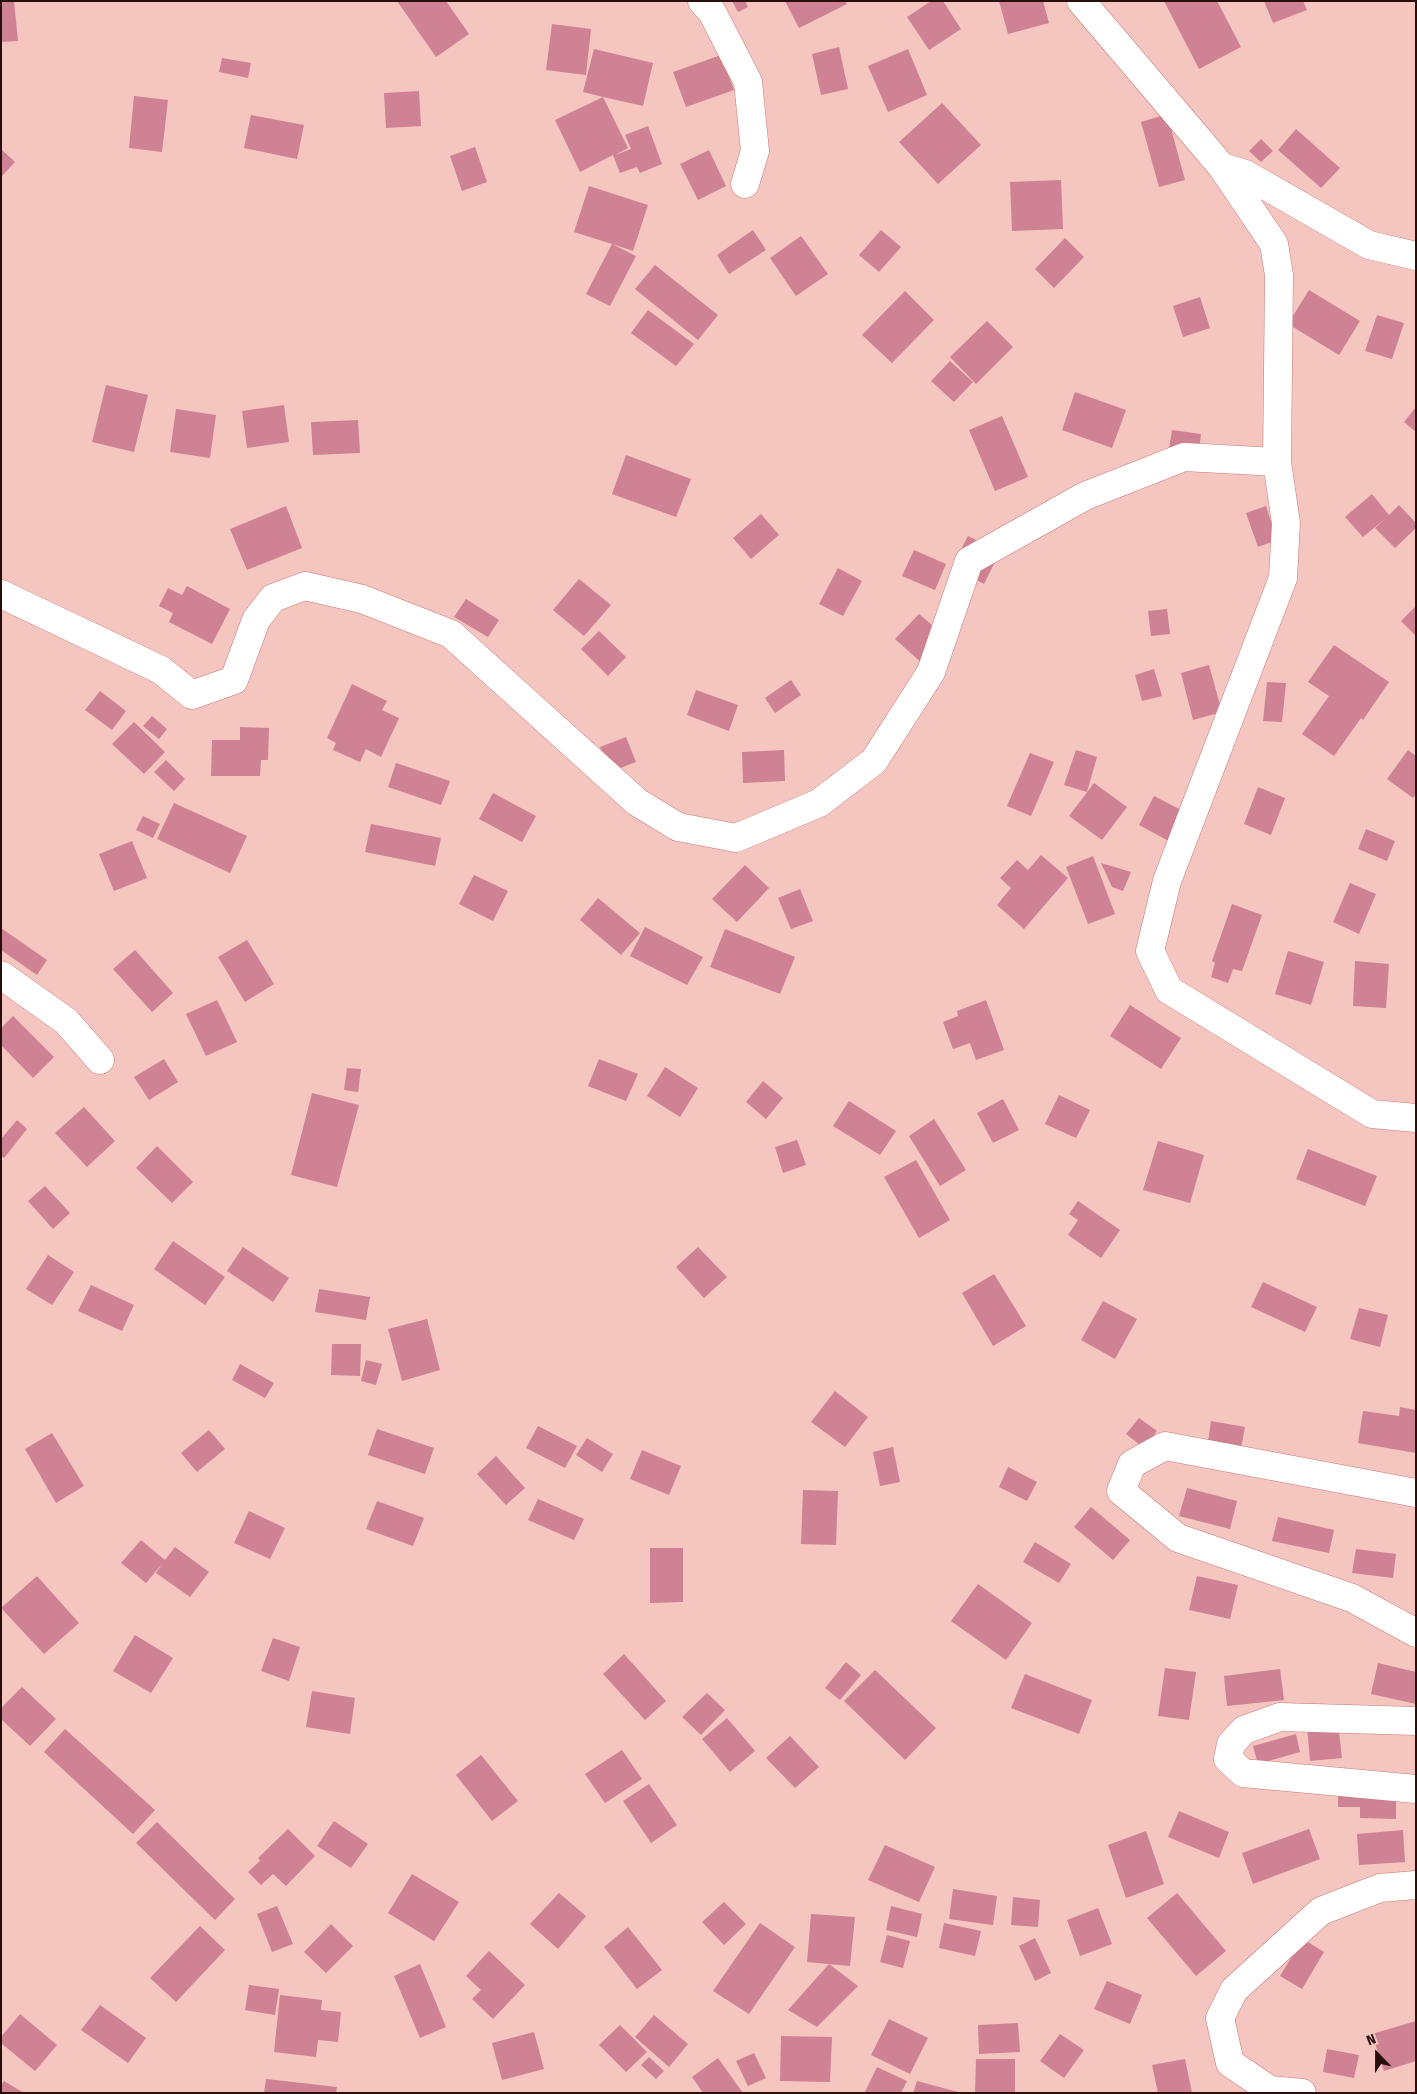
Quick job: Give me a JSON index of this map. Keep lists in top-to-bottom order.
{
  "north": "top"
}
